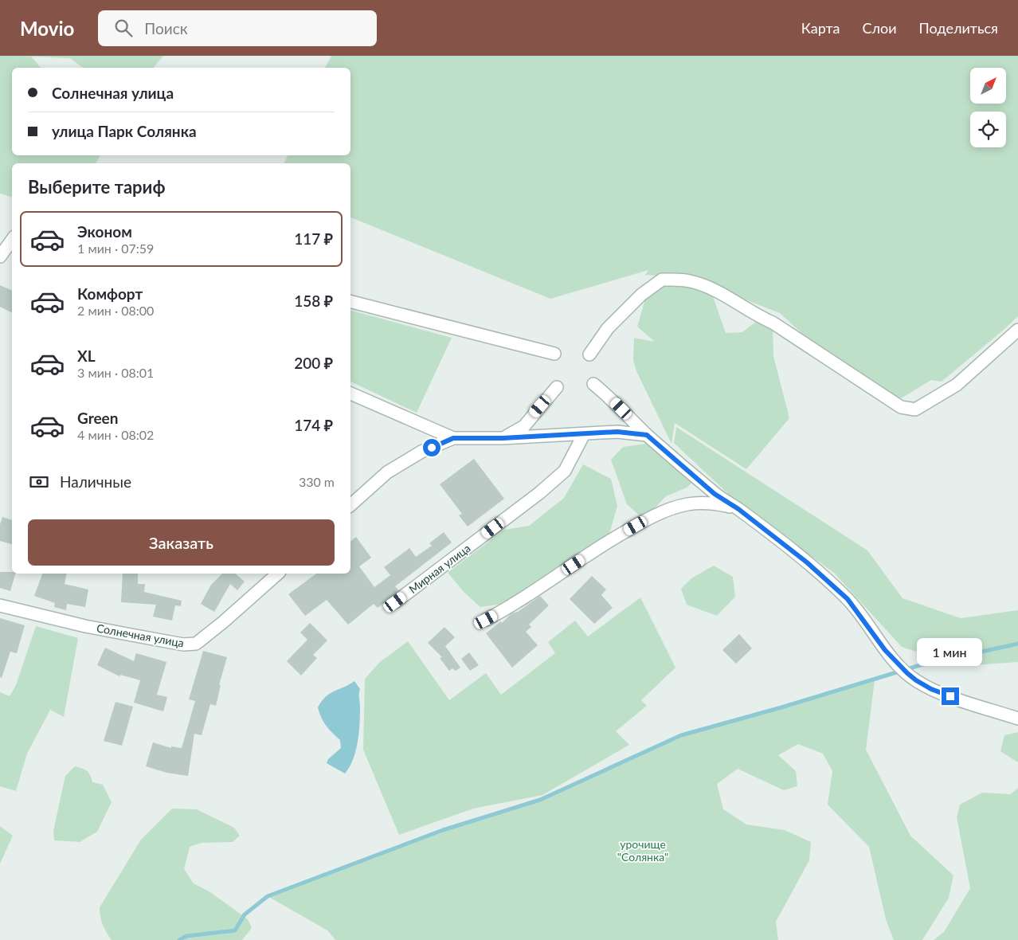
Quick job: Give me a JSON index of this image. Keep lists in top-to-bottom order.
{
  "streets": {
    "street": ["Мирная улица", "Солнечная улица"]
  },
  "parks": ["урочище \"Солянка\""],
  "north": "top right",
  "page": {
    "header": "Movio",
    "search": "Поиск",
    "nav": ["Карта", "Слои", "Поделиться"],
    "banner": ["Солнечная улица", "улица Парк Солянка"],
    "heading": "Выберите тариф",
    "list": [
      {
        "name": "Эконом",
        "note": "1 мин · 07:59",
        "value": "117 ₽"
      },
      {
        "name": "Комфорт",
        "note": "2 мин · 08:00",
        "value": "158 ₽"
      },
      {
        "name": "XL",
        "note": "3 мин · 08:01",
        "value": "200 ₽"
      },
      {
        "name": "Green",
        "note": "4 мин · 08:02",
        "value": "174 ₽"
      }
    ],
    "pay": ["Наличные", "330 m"],
    "buttons": "Заказать",
    "bubble": "1 мин"
  }
}
